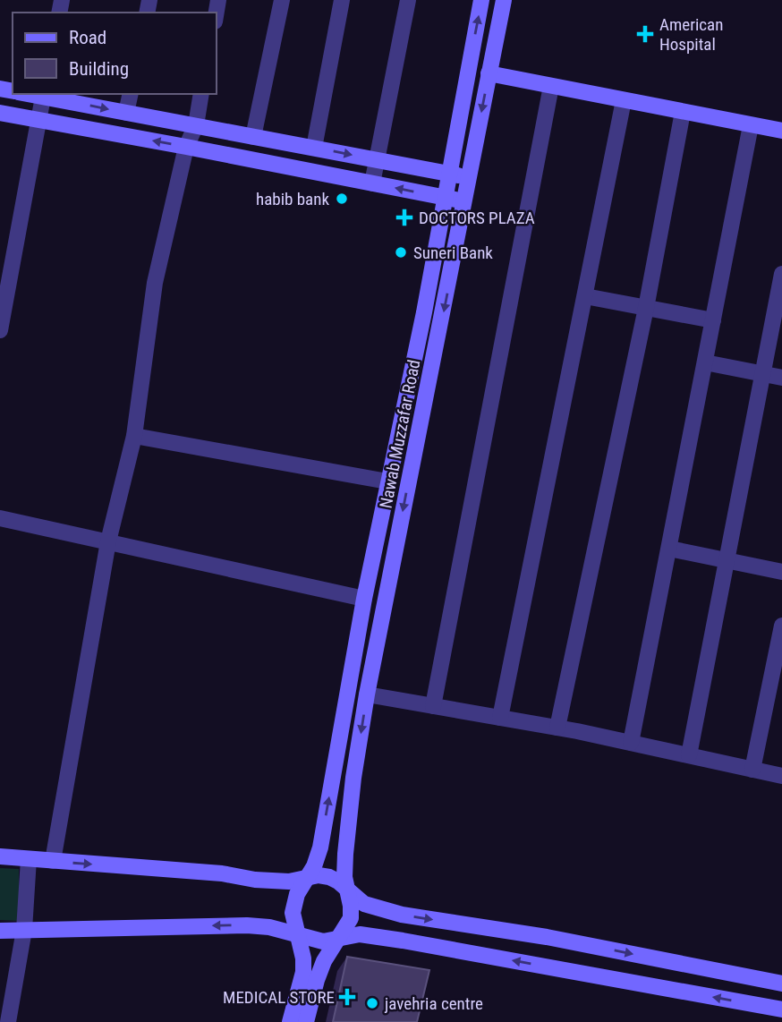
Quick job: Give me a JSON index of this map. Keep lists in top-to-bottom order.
{
  "streets": {
    "street": ["Nawab Muzzafar Road"]
  },
  "places": {
    "health": ["American Hospital", "DOCTORS PLAZA", "MEDICAL STORE"],
    "other": ["habib bank", "Suneri Bank", "javehria centre"]
  },
  "legend": ["Road", "Building"]
}
